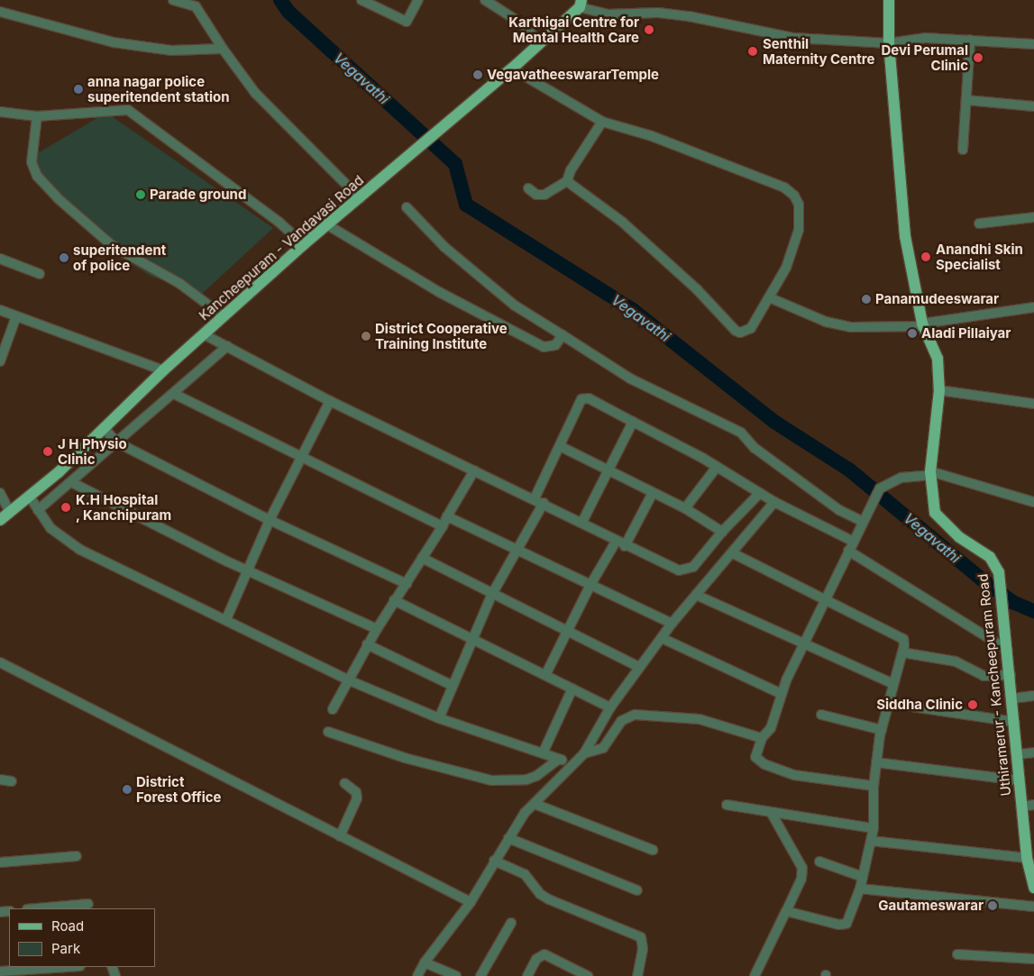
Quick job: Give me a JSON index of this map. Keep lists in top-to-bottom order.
{
  "streets": {
    "main road": ["Kancheepuram - Vandavasi Road", "Uthiramerur - Kancheepuram Road"]
  },
  "water": ["Vegavathi"],
  "places": [
    "Karthigai Centre for Mental Health Care",
    "Senthil Maternity Centre",
    "Devi Perumal Clinic",
    "VegavatheeswararTemple",
    "anna nagar police superitendent station",
    "Parade ground",
    "Anandhi Skin Specialist",
    "superitendent of police",
    "Panamudeeswarar",
    "Aladi Pillaiyar",
    "District Cooperative Training Institute",
    "J H Physio Clinic",
    "K.H Hospital , Kanchipuram",
    "Siddha Clinic",
    "District Forest Office",
    "Gautameswarar"
  ],
  "legend": ["Road", "Park"]
}
